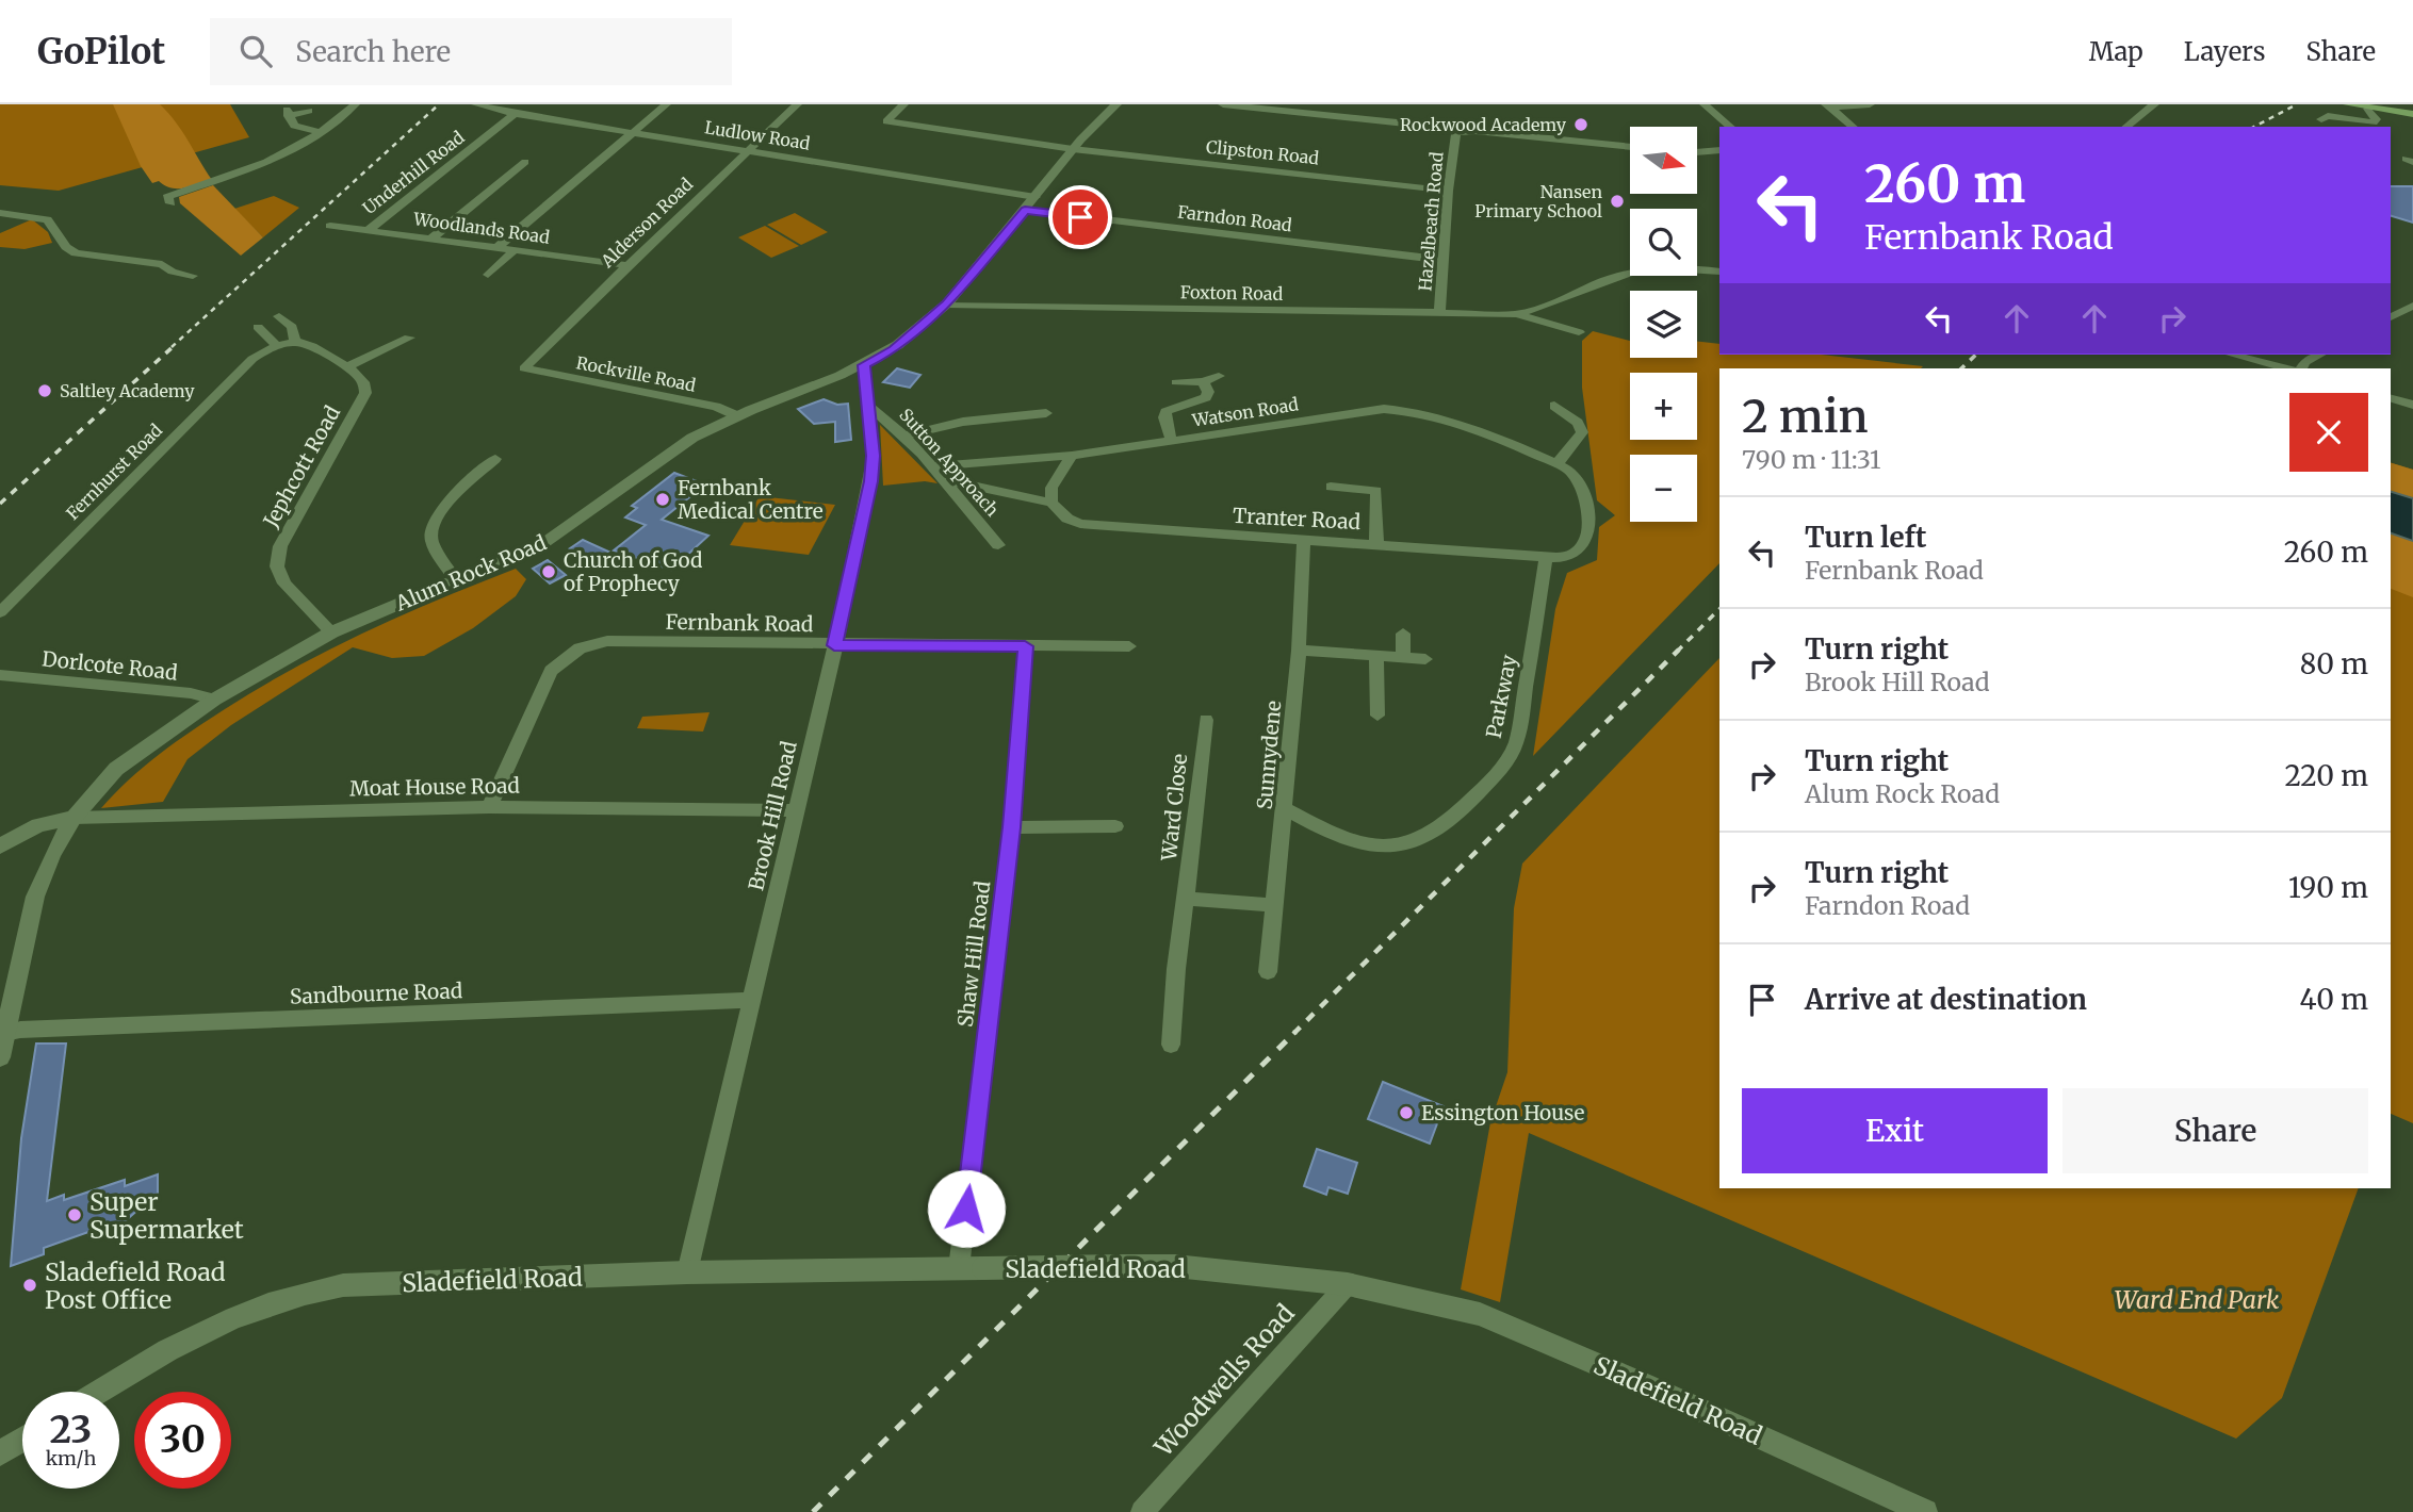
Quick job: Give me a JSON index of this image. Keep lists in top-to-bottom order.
{
  "streets": {
    "street": [
      "Ludlow Road",
      "Clipston Road",
      "Underhill Road",
      "Farndon Road",
      "Hazelbeach Road",
      "Alderson Road",
      "Woodlands Road",
      "Foxton Road",
      "Rockville Road",
      "Watson Road",
      "Sutton Approach",
      "Jephcott Road",
      "Fernhurst Road",
      "Tranter Road",
      "Alum Rock Road",
      "Fernbank Road",
      "Dorlcote Road",
      "Parkway",
      "Sunnydene",
      "Moat House Road",
      "Ward Close",
      "Brook Hill Road",
      "Shaw Hill Road",
      "Sandbourne Road",
      "Sladefield Road",
      "Woodwells Road"
    ]
  },
  "crossings": [
    ["Ludlow Road", "Underhill Road"],
    ["Ludlow Road", "Alderson Road"],
    ["Ludlow Road", "Alum Rock Road"],
    ["Clipston Road", "Hazelbeach Road"],
    ["Clipston Road", "Alum Rock Road"],
    ["Underhill Road", "Woodlands Road"],
    ["Farndon Road", "Hazelbeach Road"],
    ["Farndon Road", "Alum Rock Road"],
    ["Hazelbeach Road", "Foxton Road"],
    ["Alderson Road", "Woodlands Road"],
    ["Alderson Road", "Rockville Road"],
    ["Foxton Road", "Alum Rock Road"],
    ["Rockville Road", "Alum Rock Road"],
    ["Watson Road", "Sutton Approach"],
    ["Sutton Approach", "Tranter Road"],
    ["Sutton Approach", "Brook Hill Road"],
    ["Jephcott Road", "Fernhurst Road"],
    ["Jephcott Road", "Alum Rock Road"],
    ["Tranter Road", "Parkway"],
    ["Tranter Road", "Sunnydene"],
    ["Alum Rock Road", "Dorlcote Road"],
    ["Alum Rock Road", "Moat House Road"],
    ["Alum Rock Road", "Brook Hill Road"],
    ["Alum Rock Road", "Sandbourne Road"],
    ["Fernbank Road", "Moat House Road"],
    ["Fernbank Road", "Brook Hill Road"],
    ["Fernbank Road", "Shaw Hill Road"],
    ["Parkway", "Sunnydene"],
    ["Moat House Road", "Brook Hill Road"],
    ["Brook Hill Road", "Sandbourne Road"],
    ["Brook Hill Road", "Sladefield Road"],
    ["Shaw Hill Road", "Sladefield Road"],
    ["Sladefield Road", "Woodwells Road"]
  ],
  "parks": ["Ward End Park"],
  "places": [
    "Rockwood Academy",
    "Nansen Primary School",
    "Saltley Academy",
    "Fernbank Medical Centre",
    "Church of God of Prophecy",
    "Essington House",
    "Super Supermarket",
    "Sladefield Road Post Office"
  ],
  "north": "right",
  "page": {
    "header": "GoPilot",
    "search": "Search here",
    "nav": ["Map", "Layers", "Share"],
    "map_buttons": ["+", "−"],
    "turn": ["260 m", "Fernbank Road"],
    "heading": ["2 min", "790 m · 11:31"],
    "list": [
      {
        "name": "Turn left",
        "note": "Fernbank Road",
        "value": "260 m"
      },
      {
        "name": "Turn right",
        "note": "Brook Hill Road",
        "value": "80 m"
      },
      {
        "name": "Turn right",
        "note": "Alum Rock Road",
        "value": "220 m"
      },
      {
        "name": "Turn right",
        "note": "Farndon Road",
        "value": "190 m"
      },
      {
        "name": "Arrive at destination",
        "value": "40 m"
      }
    ],
    "buttons": ["Exit", "Share"],
    "speed": "23 km/h",
    "limit": "30"
  }
}
